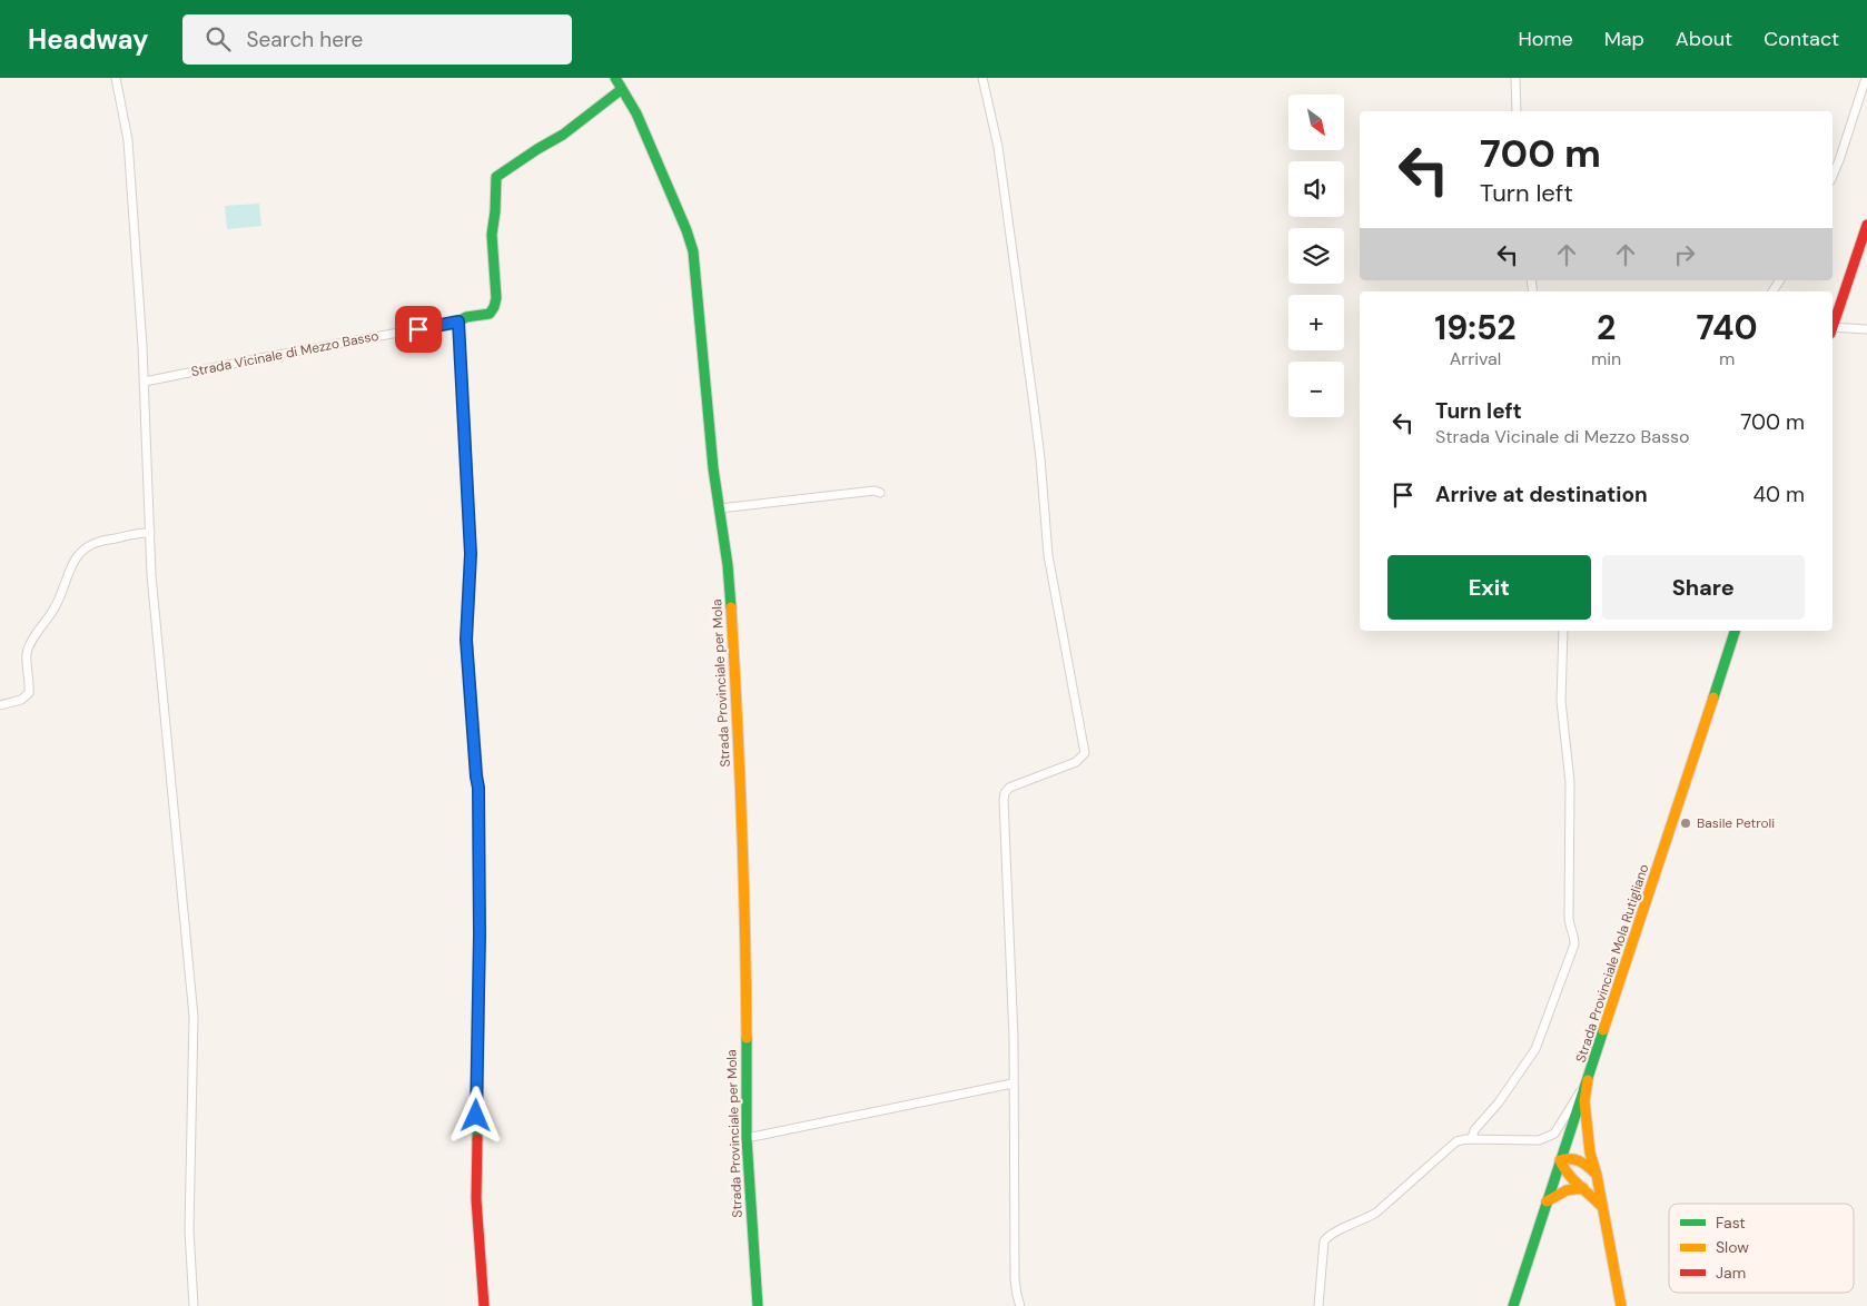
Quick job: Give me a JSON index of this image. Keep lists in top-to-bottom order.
{
  "streets": {
    "main road": ["Strada Provinciale per Mola", "Strada Provinciale Mola Rutigliano"],
    "street": ["Strada Vicinale di Mezzo Basso"]
  },
  "places": ["Basile Petroli"],
  "legend": ["Fast", "Slow", "Jam"],
  "north": "bottom right",
  "page": {
    "header": "Headway",
    "search": "Search here",
    "nav": [
      "Home",
      "Map",
      "About",
      "Contact"
    ],
    "map_buttons": ["+", "−"],
    "turn": ["700 m", "Turn left"],
    "eta": [
      "19:52",
      "Arrival",
      "2",
      "min",
      "740",
      "m"
    ],
    "list": [
      {
        "name": "Turn left",
        "note": "Strada Vicinale di Mezzo Basso",
        "value": "700 m"
      },
      {
        "name": "Arrive at destination",
        "value": "40 m"
      }
    ],
    "buttons": ["Exit", "Share"]
  }
}
